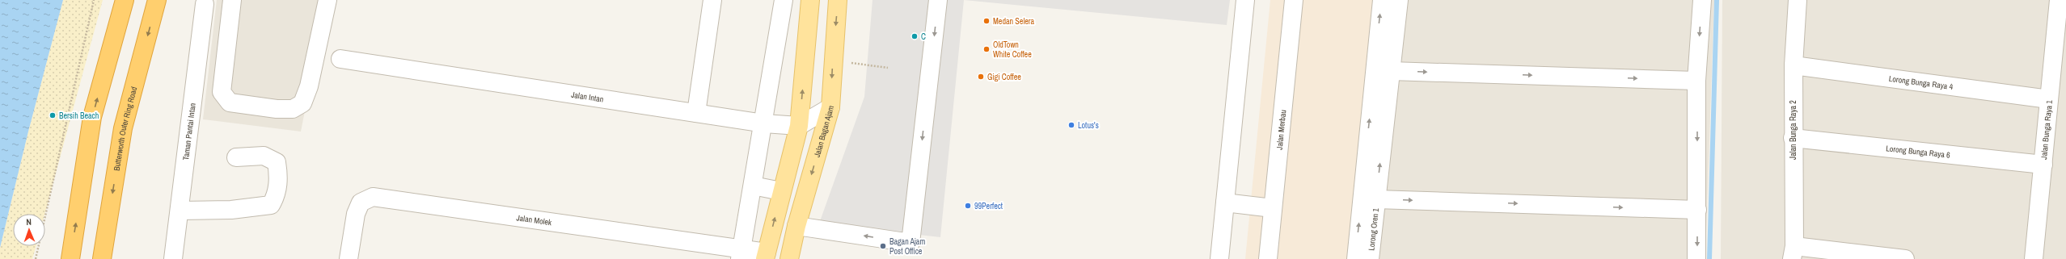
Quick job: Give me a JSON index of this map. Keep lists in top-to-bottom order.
{
  "streets": {
    "highway": ["Butterworth Outer Ring Road"],
    "main road": ["Jalan Bagan Ajam"],
    "street": [
      "Lorong Bunga Raya 4",
      "Jalan Intan",
      "Jalan Bunga Raya 1",
      "Jalan Merbau",
      "Jalan Bunga Raya 2",
      "Taman Pantai Intan",
      "Lorong Bunga Raya 6",
      "Jalan Molek",
      "Lorong Oren 1"
    ]
  },
  "crossings": [
    ["Lorong Bunga Raya 4", "Jalan Bunga Raya 1"],
    ["Lorong Bunga Raya 4", "Jalan Bunga Raya 2"],
    ["Jalan Bunga Raya 1", "Lorong Bunga Raya 6"],
    ["Jalan Bunga Raya 2", "Lorong Bunga Raya 6"]
  ],
  "places": [
    "Medan Selera",
    "C",
    "OldTown White Coffee",
    "Gigi Coffee",
    "Bersih Beach",
    "Lotus's",
    "99Perfect",
    "Bagan Ajam Post Office"
  ],
  "north": "top"
}
